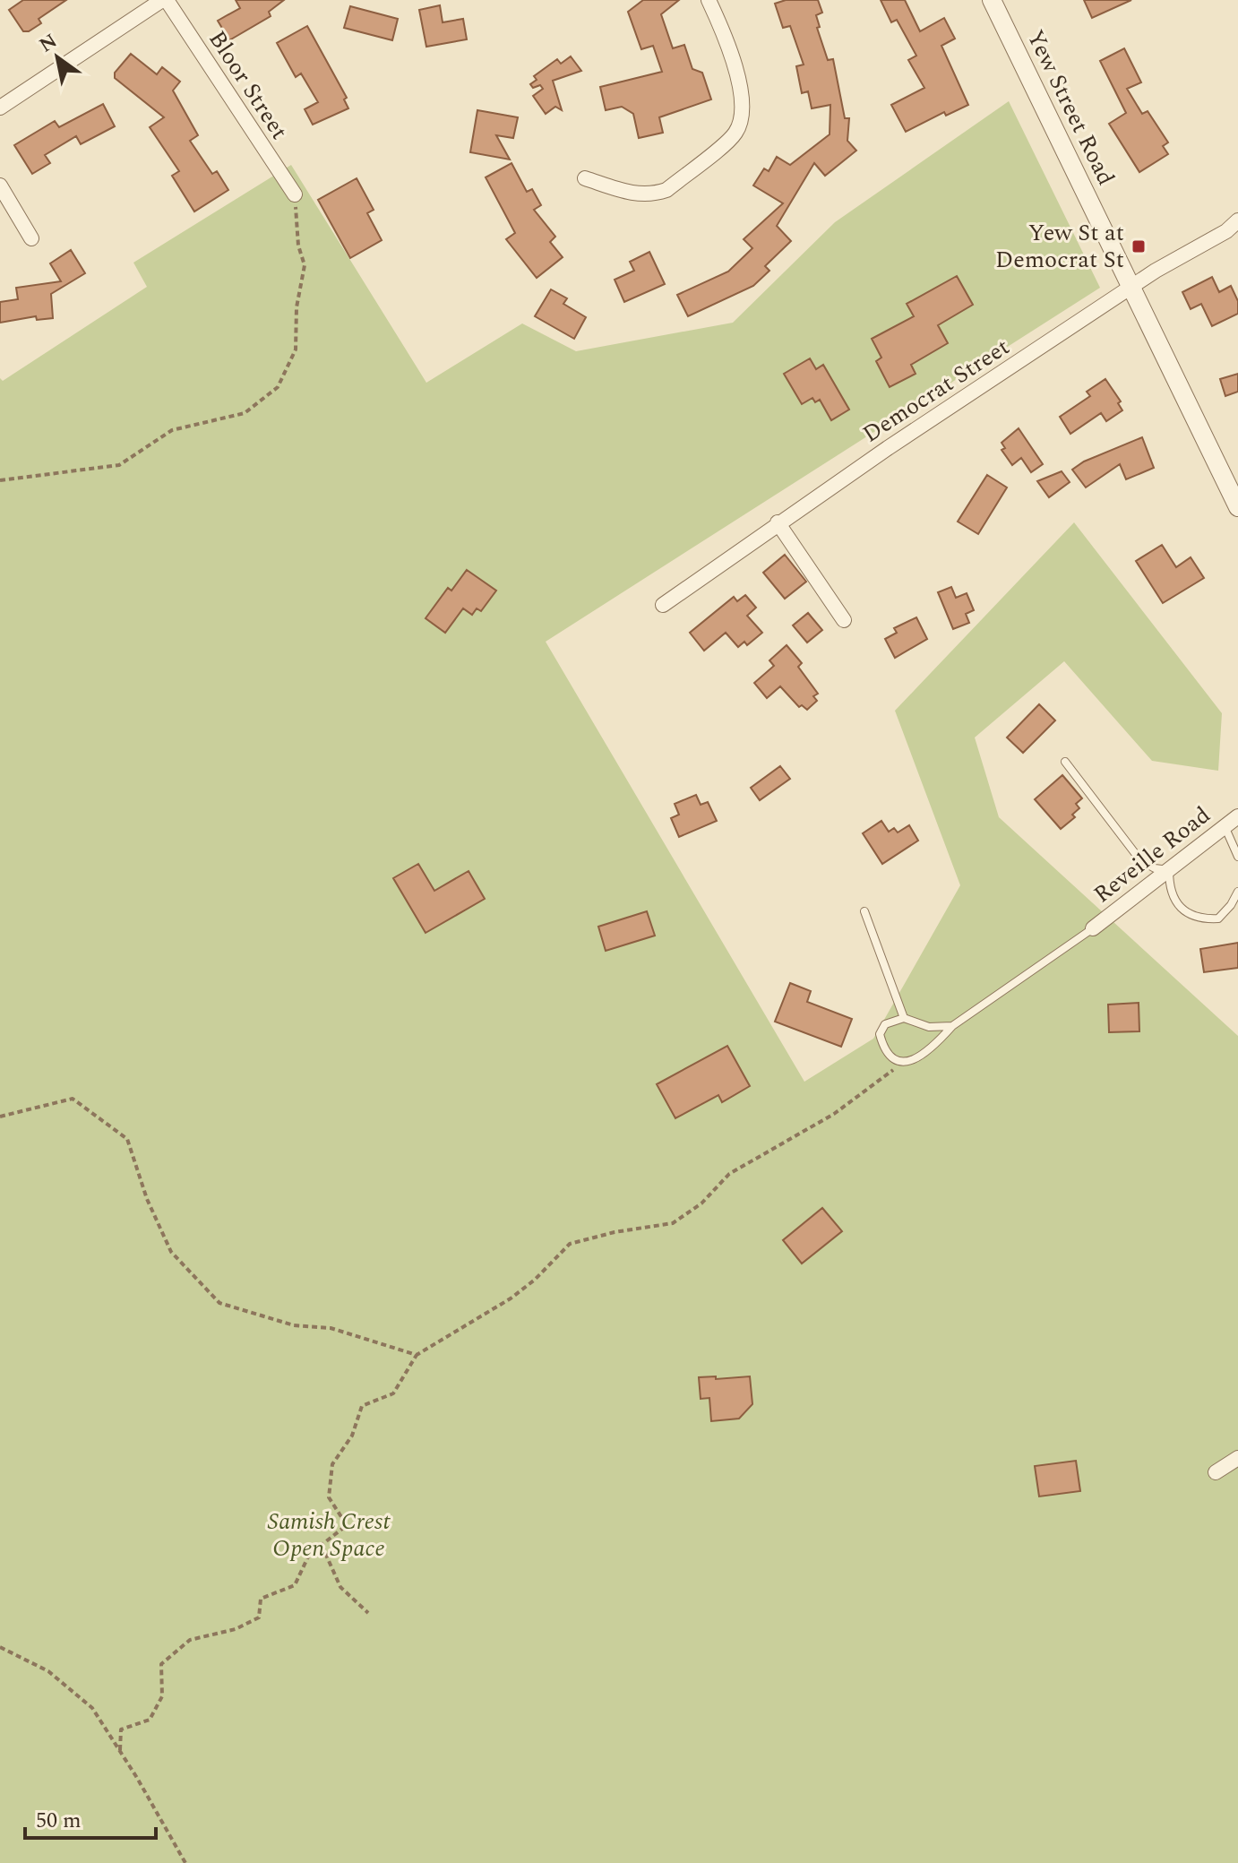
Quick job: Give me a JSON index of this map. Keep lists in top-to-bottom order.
{
  "streets": {
    "street": [
      "Bloor Street",
      "Yew Street Road",
      "Democrat Street",
      "Reveille Road"
    ]
  },
  "crossings": [
    ["Yew Street Road", "Democrat Street"]
  ],
  "parks": ["Samish Crest Open Space"],
  "places": {
    "transit": ["Yew St at Democrat St"]
  },
  "scale_bar": "50 m",
  "north": "top left"
}
